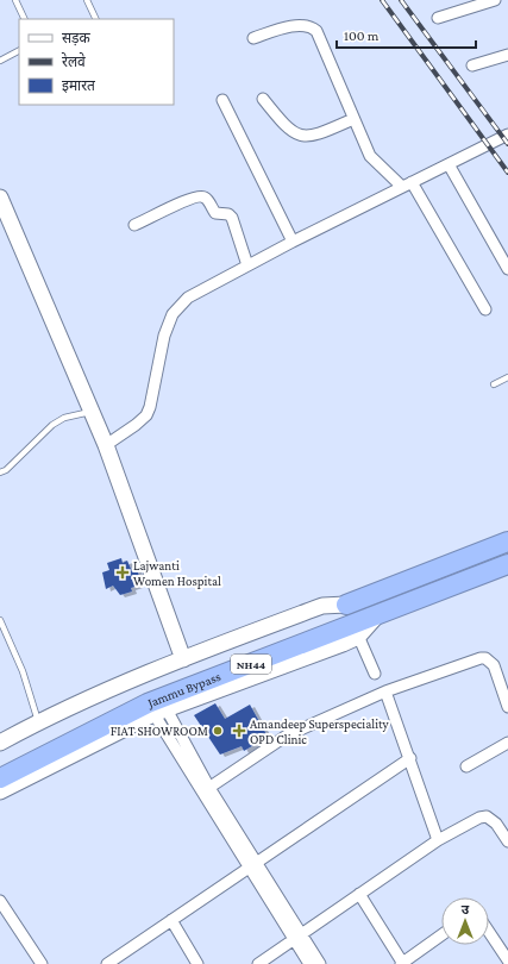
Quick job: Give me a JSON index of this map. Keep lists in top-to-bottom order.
{
  "streets": {
    "highway": ["NH44", "Jammu Bypass"]
  },
  "places": {
    "health": ["Lajwanti Women Hospital", "Amandeep Superspeciality OPD Clinic"],
    "other": ["FIAT SHOWROOM"]
  },
  "legend": ["सड़क", "रेलवे", "इमारत"],
  "scale_bar": "100 m",
  "north": "top"
}
